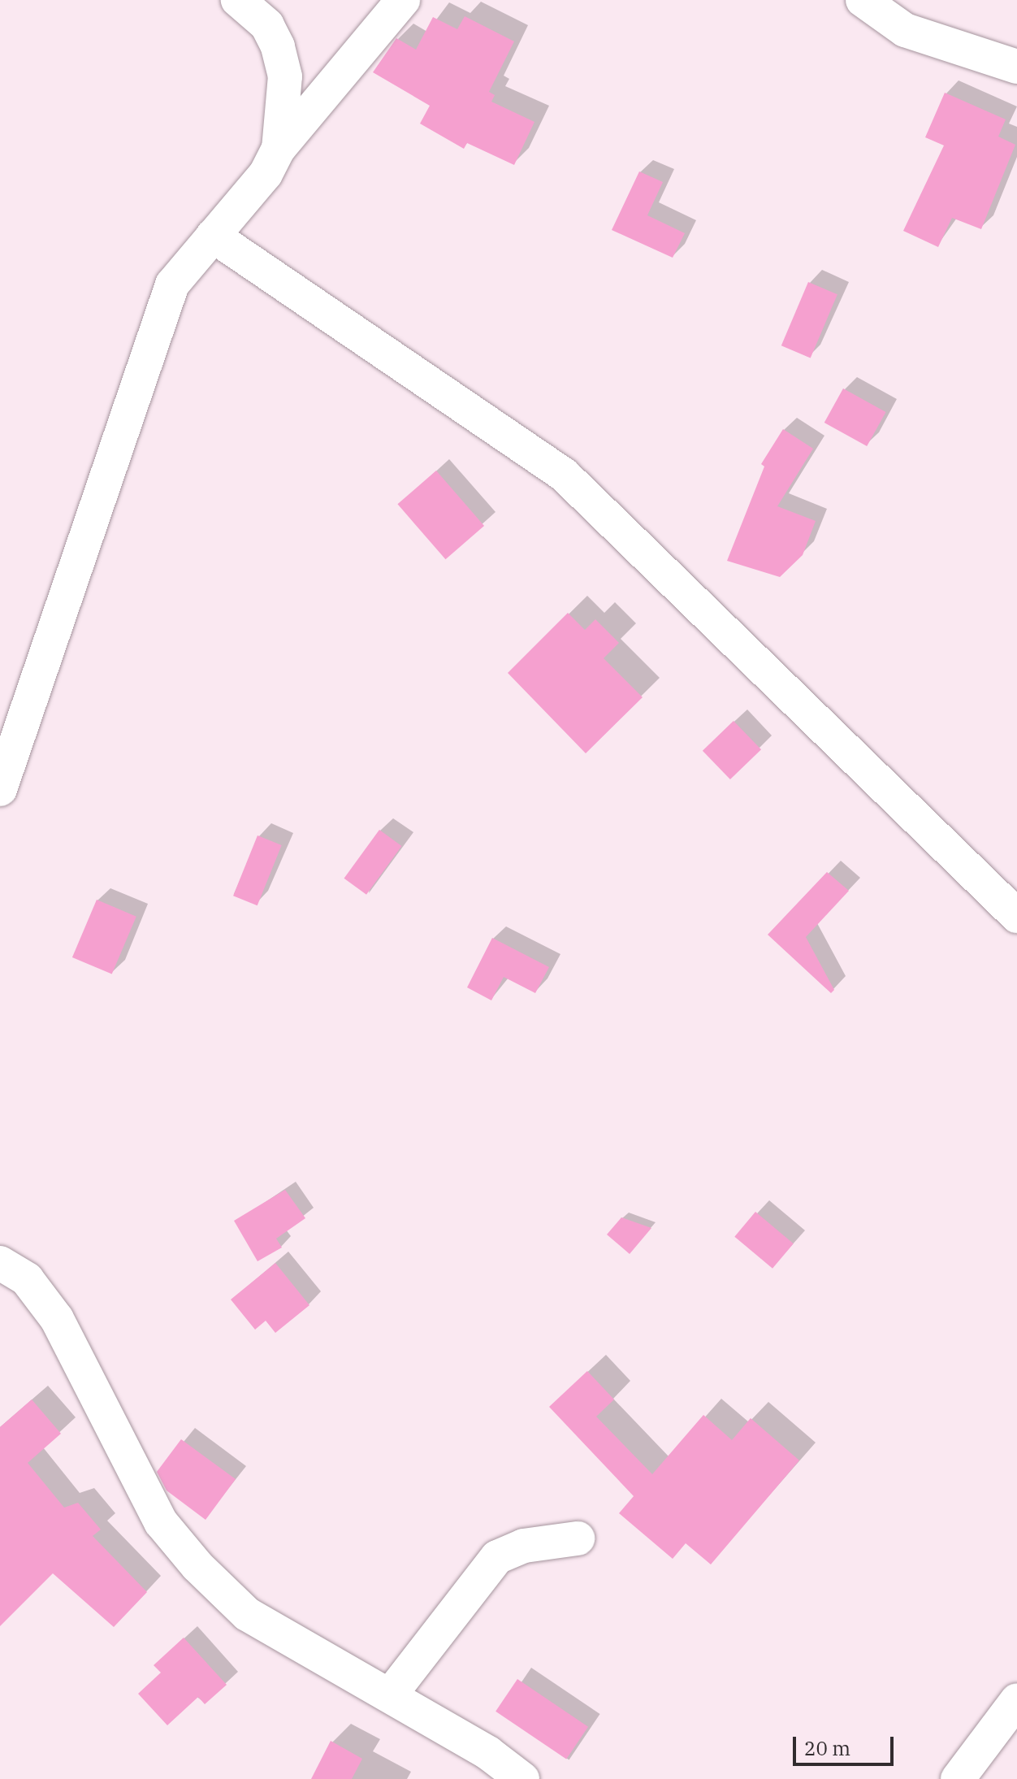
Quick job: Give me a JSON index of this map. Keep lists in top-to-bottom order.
{
  "scale_bar": "20 m"
}
